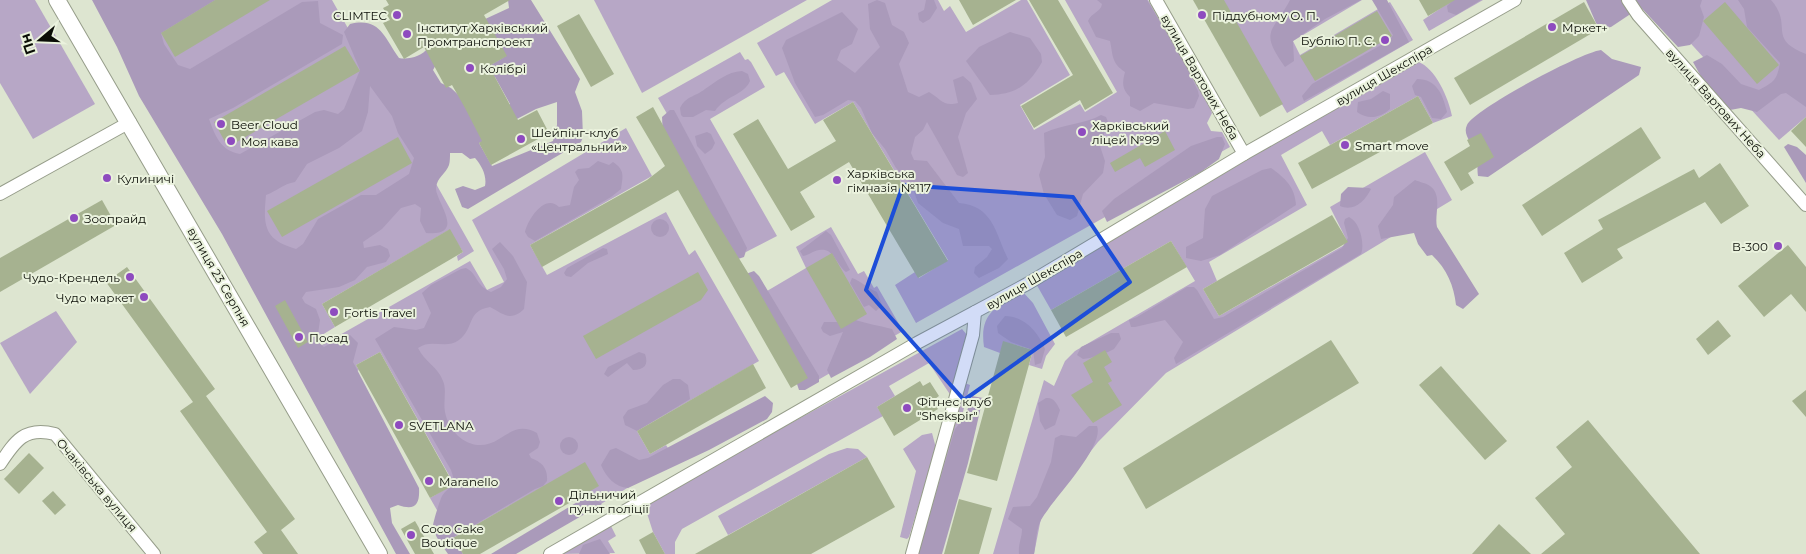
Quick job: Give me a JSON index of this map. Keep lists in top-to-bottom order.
{
  "streets": {
    "street": [
      "вулиця Шекспіра",
      "вулиця Вартових Неба",
      "вулиця 23 Серпня",
      "Очаківська вулиця"
    ]
  },
  "crossings": [
    ["вулиця Шекспіра", "вулиця Вартових Неба"]
  ],
  "places": [
    "CLIMTEC",
    "Піддубному О. П.",
    "Мркет+",
    "Інститут Харківський Промтранспроект",
    "Бублію П. С.",
    "Колібрі",
    "Beer Cloud",
    "Харківський ліцей №99",
    "Шейпінг-клуб «Центральний»",
    "Моя кава",
    "Smart move",
    "Кулиничі",
    "Харківська гімназія №117",
    "Зоопрайд",
    "В-300",
    "Чудо-Крендель",
    "Чудо маркет",
    "Fortis Travel",
    "Посад",
    "Фітнес клуб \"Shekspir\"",
    "SVETLANA",
    "Maranello",
    "Дільничий пункт поліції",
    "Coco Cake Boutique"
  ],
  "north": "left"
}
